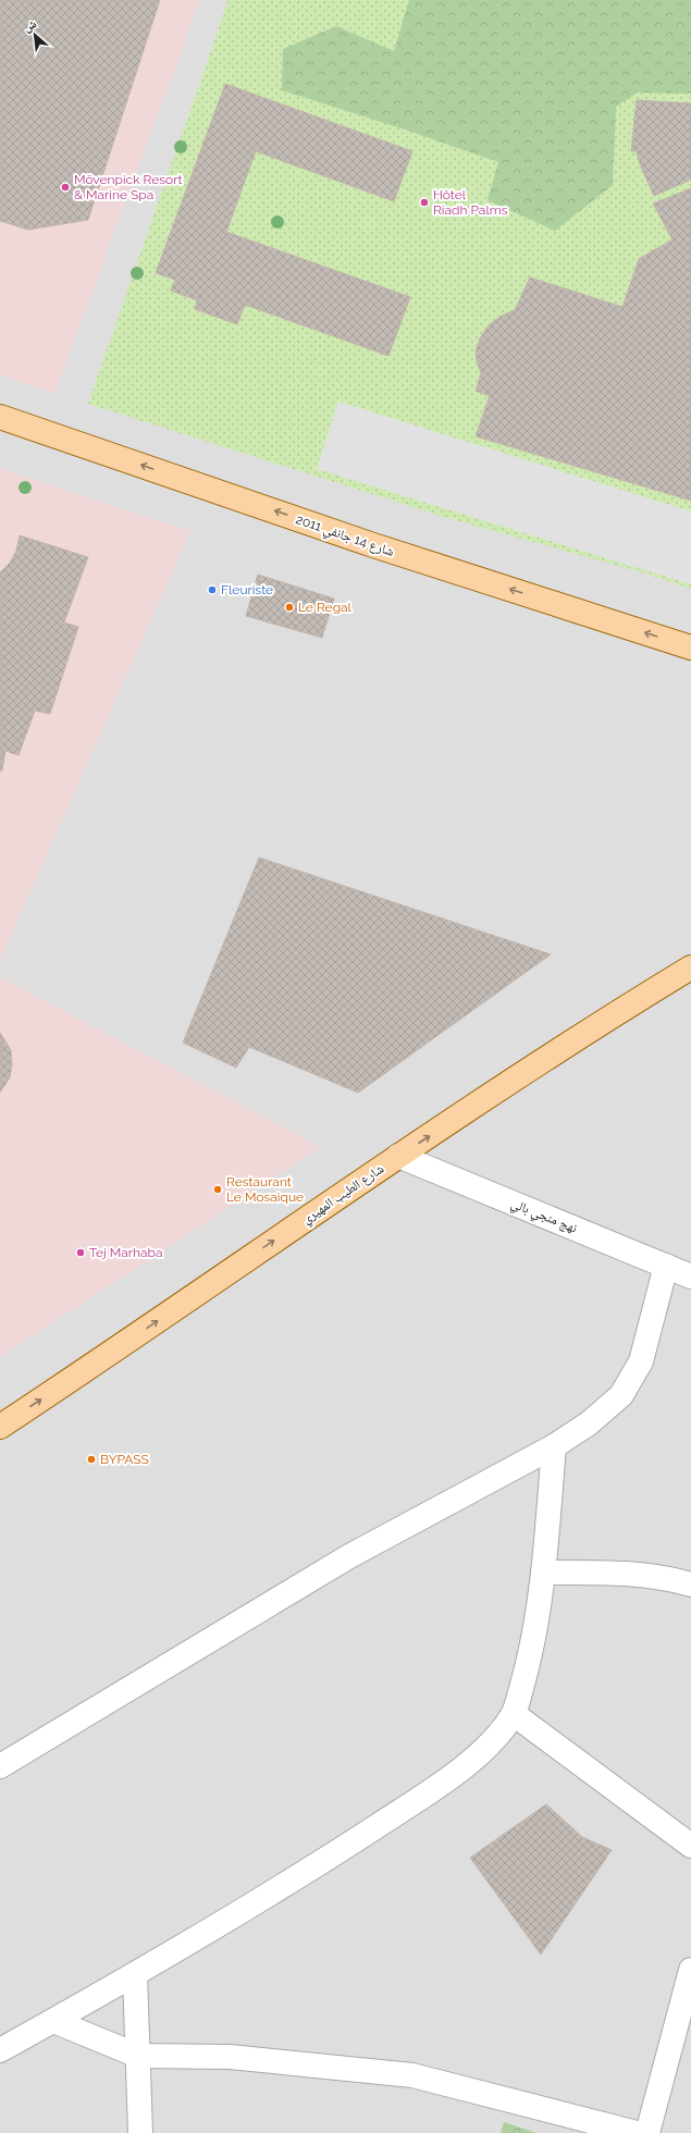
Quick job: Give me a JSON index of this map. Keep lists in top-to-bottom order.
{
  "streets": {
    "main road": ["شارع 14 جانفي 2011", "شارع الطيب المهيري"],
    "street": ["نهج منجي بالي"]
  },
  "crossings": [
    ["شارع الطيب المهيري", "نهج منجي بالي"]
  ],
  "one_way": ["شارع 14 جانفي 2011", "شارع الطيب المهيري"],
  "places": [
    "Mövenpick Resort & Marine Spa",
    "Hôtel Riadh Palms",
    "Fleuriste",
    "Le Regal",
    "Restaurant Le Mosaique",
    "Tej Marhaba",
    "BYPASS"
  ],
  "north": "top left"
}
